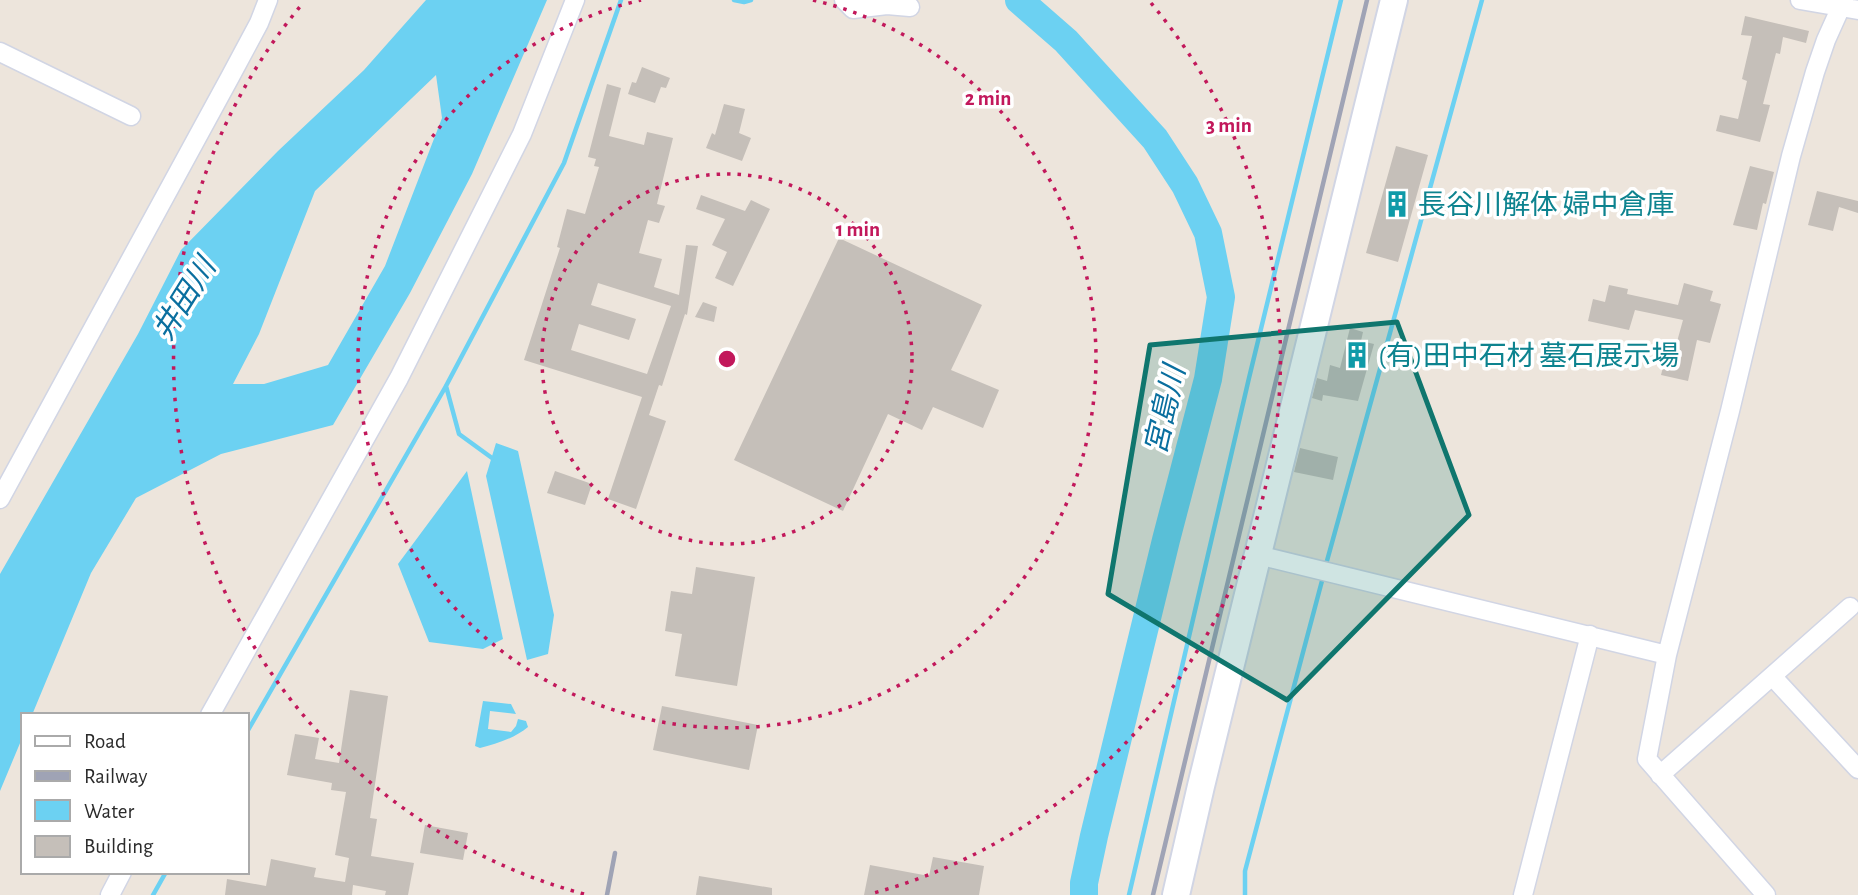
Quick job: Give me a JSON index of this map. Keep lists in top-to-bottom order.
{
  "water": ["井田川", "宮島川"],
  "places": {
    "building": ["長谷川解体 婦中倉庫", "(有)田中石材 墓石展示場"]
  },
  "legend": [
    "Road",
    "Railway",
    "Water",
    "Building"
  ],
  "rings": ["2 min", "3 min", "1 min"]
}
